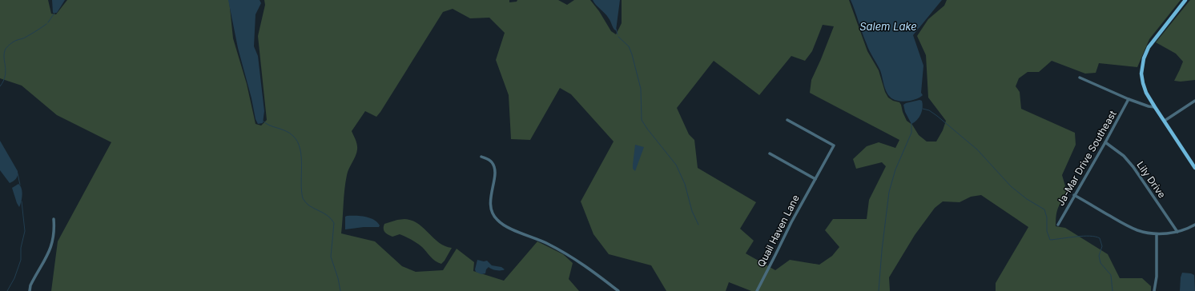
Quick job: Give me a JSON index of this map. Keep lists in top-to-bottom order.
{
  "streets": {
    "street": ["Ja-Mar Drive Southeast", "Lily Drive", "Quail Haven Lane"]
  },
  "crossings": [
    ["Ja-Mar Drive Southeast", "Lily Drive"]
  ],
  "water": ["Salem Lake"]
}
